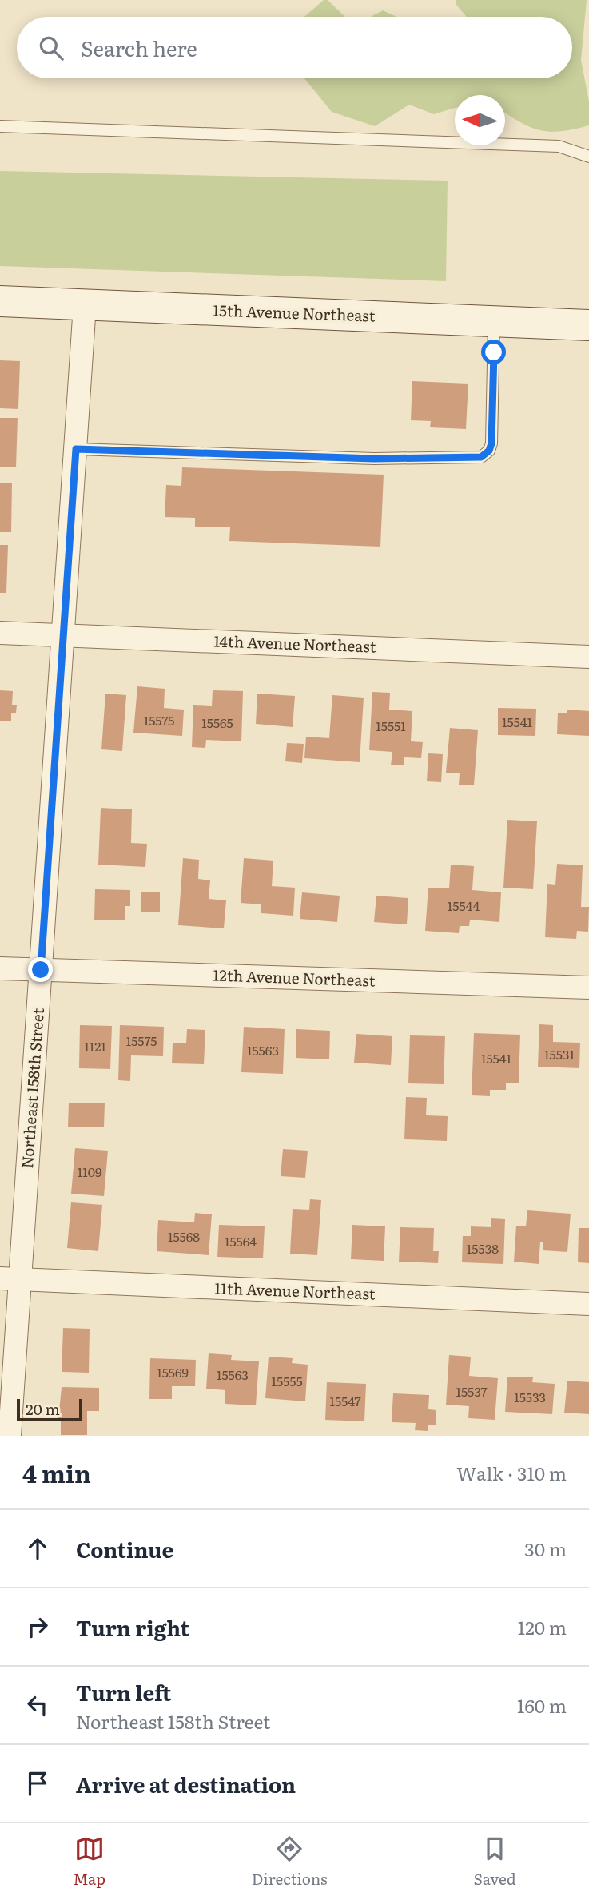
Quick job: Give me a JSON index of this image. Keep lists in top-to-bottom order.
{
  "streets": {
    "main road": ["15th Avenue Northeast"],
    "street": [
      "14th Avenue Northeast",
      "12th Avenue Northeast",
      "Northeast 158th Street",
      "11th Avenue Northeast"
    ]
  },
  "crossings": [
    ["15th Avenue Northeast", "Northeast 158th Street"],
    ["14th Avenue Northeast", "Northeast 158th Street"],
    ["12th Avenue Northeast", "Northeast 158th Street"],
    ["Northeast 158th Street", "11th Avenue Northeast"]
  ],
  "house_numbers": [
    "15575",
    "15541",
    "15565",
    "15551",
    "15544",
    "15575",
    "1121",
    "15563",
    "15531",
    "15541",
    "1109",
    "15568",
    "15564",
    "15538",
    "15569",
    "15563",
    "15555",
    "15537",
    "15533",
    "15547"
  ],
  "scale_bar": "20 m",
  "north": "left",
  "page": {
    "search": "Search here",
    "scale": "20 m",
    "heading": ["4 min", "Walk · 310 m"],
    "list": [
      ["Continue", "30 m"],
      ["Turn right", "120 m"],
      ["Turn left", "Northeast 158th Street", "160 m"],
      "Arrive at destination"
    ],
    "nav": ["Map", "Directions", "Saved"]
  }
}
